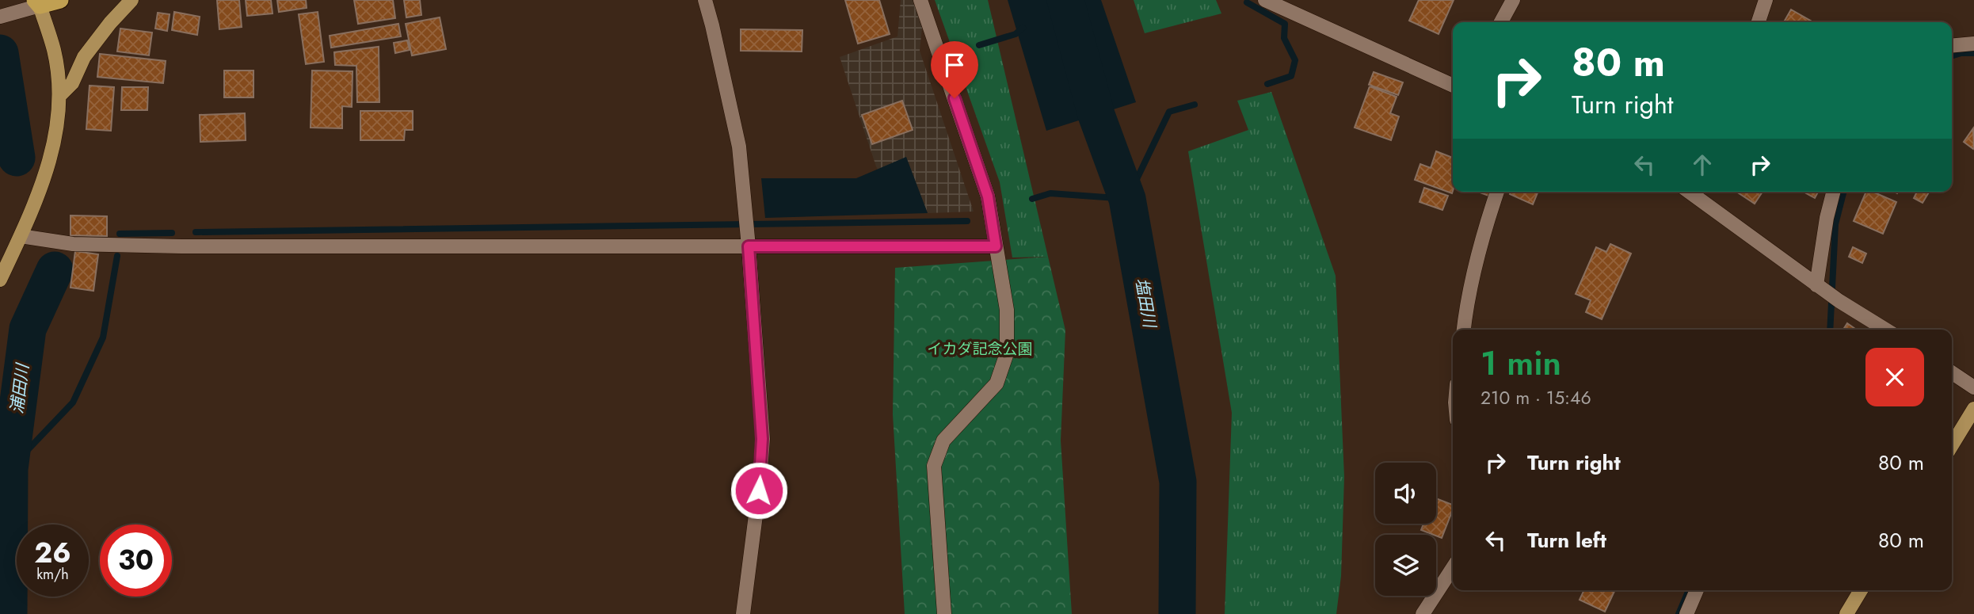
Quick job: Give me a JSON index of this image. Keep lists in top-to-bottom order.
{
  "water": ["塩田川", "浦田川"],
  "parks": ["イカダ記念公園"],
  "page": {
    "turn": ["80 m", "Turn right"],
    "heading": ["1 min", "210 m · 15:46"],
    "list": [
      {
        "name": "Turn right",
        "value": "80 m"
      },
      {
        "name": "Turn left",
        "value": "80 m"
      }
    ],
    "speed": "26 km/h",
    "limit": "30"
  }
}
